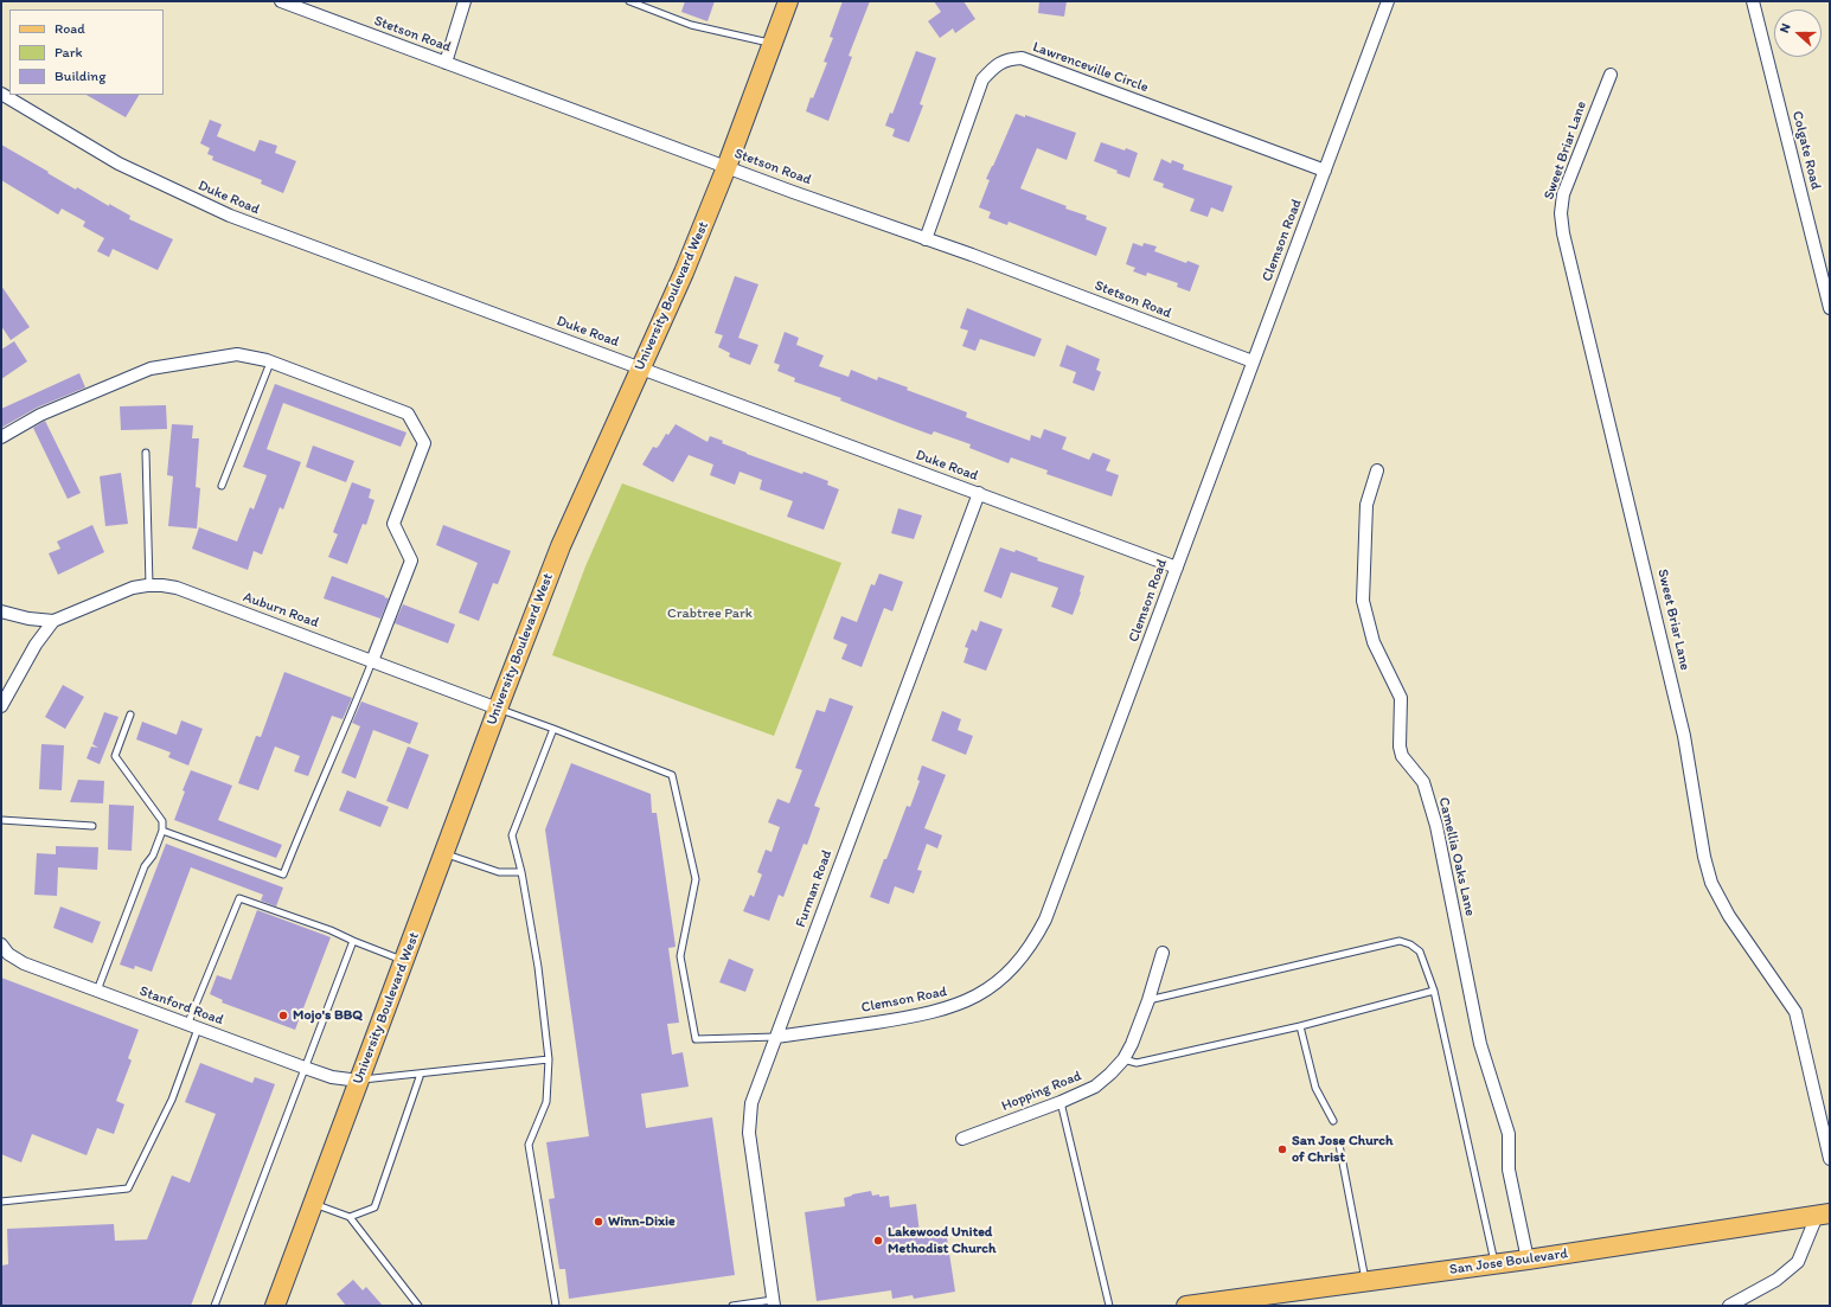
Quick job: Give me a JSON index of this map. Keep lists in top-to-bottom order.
{
  "streets": {
    "main road": ["University Boulevard West", "San Jose Boulevard"],
    "street": [
      "Stetson Road",
      "Lawrenceville Circle",
      "Sweet Briar Lane",
      "Colgate Road",
      "Duke Road",
      "Clemson Road",
      "Auburn Road",
      "Camellia Oaks Lane",
      "Furman Road",
      "Stanford Road",
      "Hopping Road"
    ]
  },
  "crossings": [
    ["Stetson Road", "Lawrenceville Circle"],
    ["Stetson Road", "Clemson Road"],
    ["Stetson Road", "University Boulevard West"],
    ["Lawrenceville Circle", "Clemson Road"],
    ["Duke Road", "Clemson Road"],
    ["Duke Road", "University Boulevard West"],
    ["Duke Road", "Furman Road"],
    ["Clemson Road", "Furman Road"],
    ["University Boulevard West", "Auburn Road"],
    ["University Boulevard West", "Stanford Road"],
    ["Camellia Oaks Lane", "San Jose Boulevard"]
  ],
  "parks": ["Crabtree Park"],
  "places": [
    "Mojo's BBQ",
    "San Jose Church of Christ",
    "Winn-Dixie",
    "Lakewood United Methodist Church"
  ],
  "legend": ["Road", "Park", "Building"],
  "north": "left"
}
